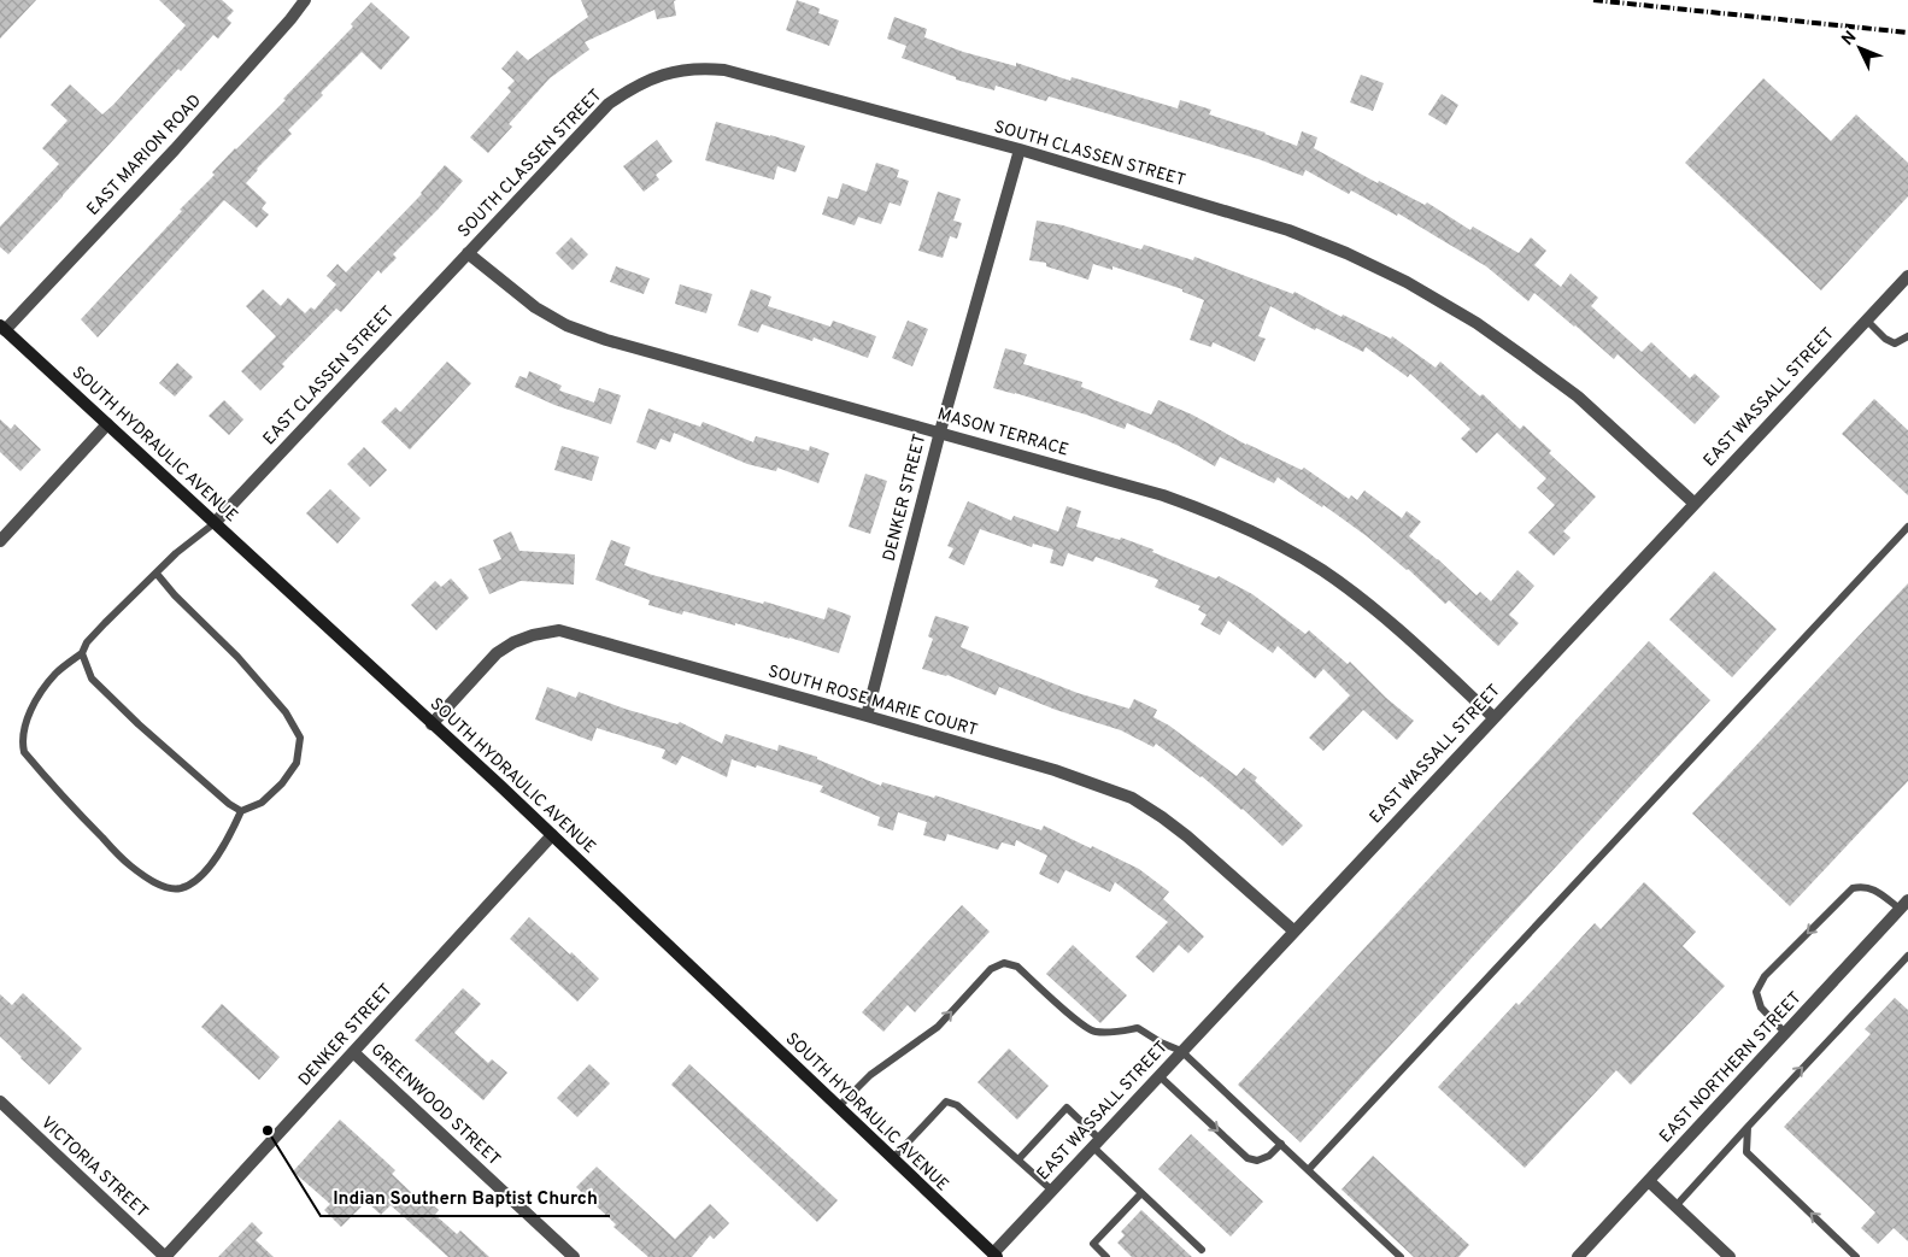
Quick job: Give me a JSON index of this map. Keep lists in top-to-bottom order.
{
  "streets": {
    "street": [
      "SOUTH CLASSEN STREET",
      "EAST MARION ROAD",
      "EAST CLASSEN STREET",
      "EAST WASSALL STREET",
      "MASON TERRACE",
      "SOUTH HYDRAULIC AVENUE",
      "DENKER STREET",
      "SOUTH ROSE MARIE COURT",
      "EAST NORTHERN STREET",
      "GREENWOOD STREET",
      "VICTORIA STREET"
    ]
  },
  "crossings": [
    ["SOUTH CLASSEN STREET", "EAST CLASSEN STREET"],
    ["SOUTH CLASSEN STREET", "EAST WASSALL STREET"],
    ["SOUTH CLASSEN STREET", "MASON TERRACE"],
    ["SOUTH CLASSEN STREET", "DENKER STREET"],
    ["EAST MARION ROAD", "SOUTH HYDRAULIC AVENUE"],
    ["EAST CLASSEN STREET", "MASON TERRACE"],
    ["EAST CLASSEN STREET", "SOUTH HYDRAULIC AVENUE"],
    ["EAST WASSALL STREET", "MASON TERRACE"],
    ["EAST WASSALL STREET", "SOUTH HYDRAULIC AVENUE"],
    ["EAST WASSALL STREET", "SOUTH ROSE MARIE COURT"],
    ["MASON TERRACE", "DENKER STREET"],
    ["SOUTH HYDRAULIC AVENUE", "DENKER STREET"],
    ["SOUTH HYDRAULIC AVENUE", "SOUTH ROSE MARIE COURT"],
    ["DENKER STREET", "SOUTH ROSE MARIE COURT"],
    ["DENKER STREET", "GREENWOOD STREET"],
    ["DENKER STREET", "VICTORIA STREET"]
  ],
  "places": ["Indian Southern Baptist Church"],
  "north": "top left"
}
